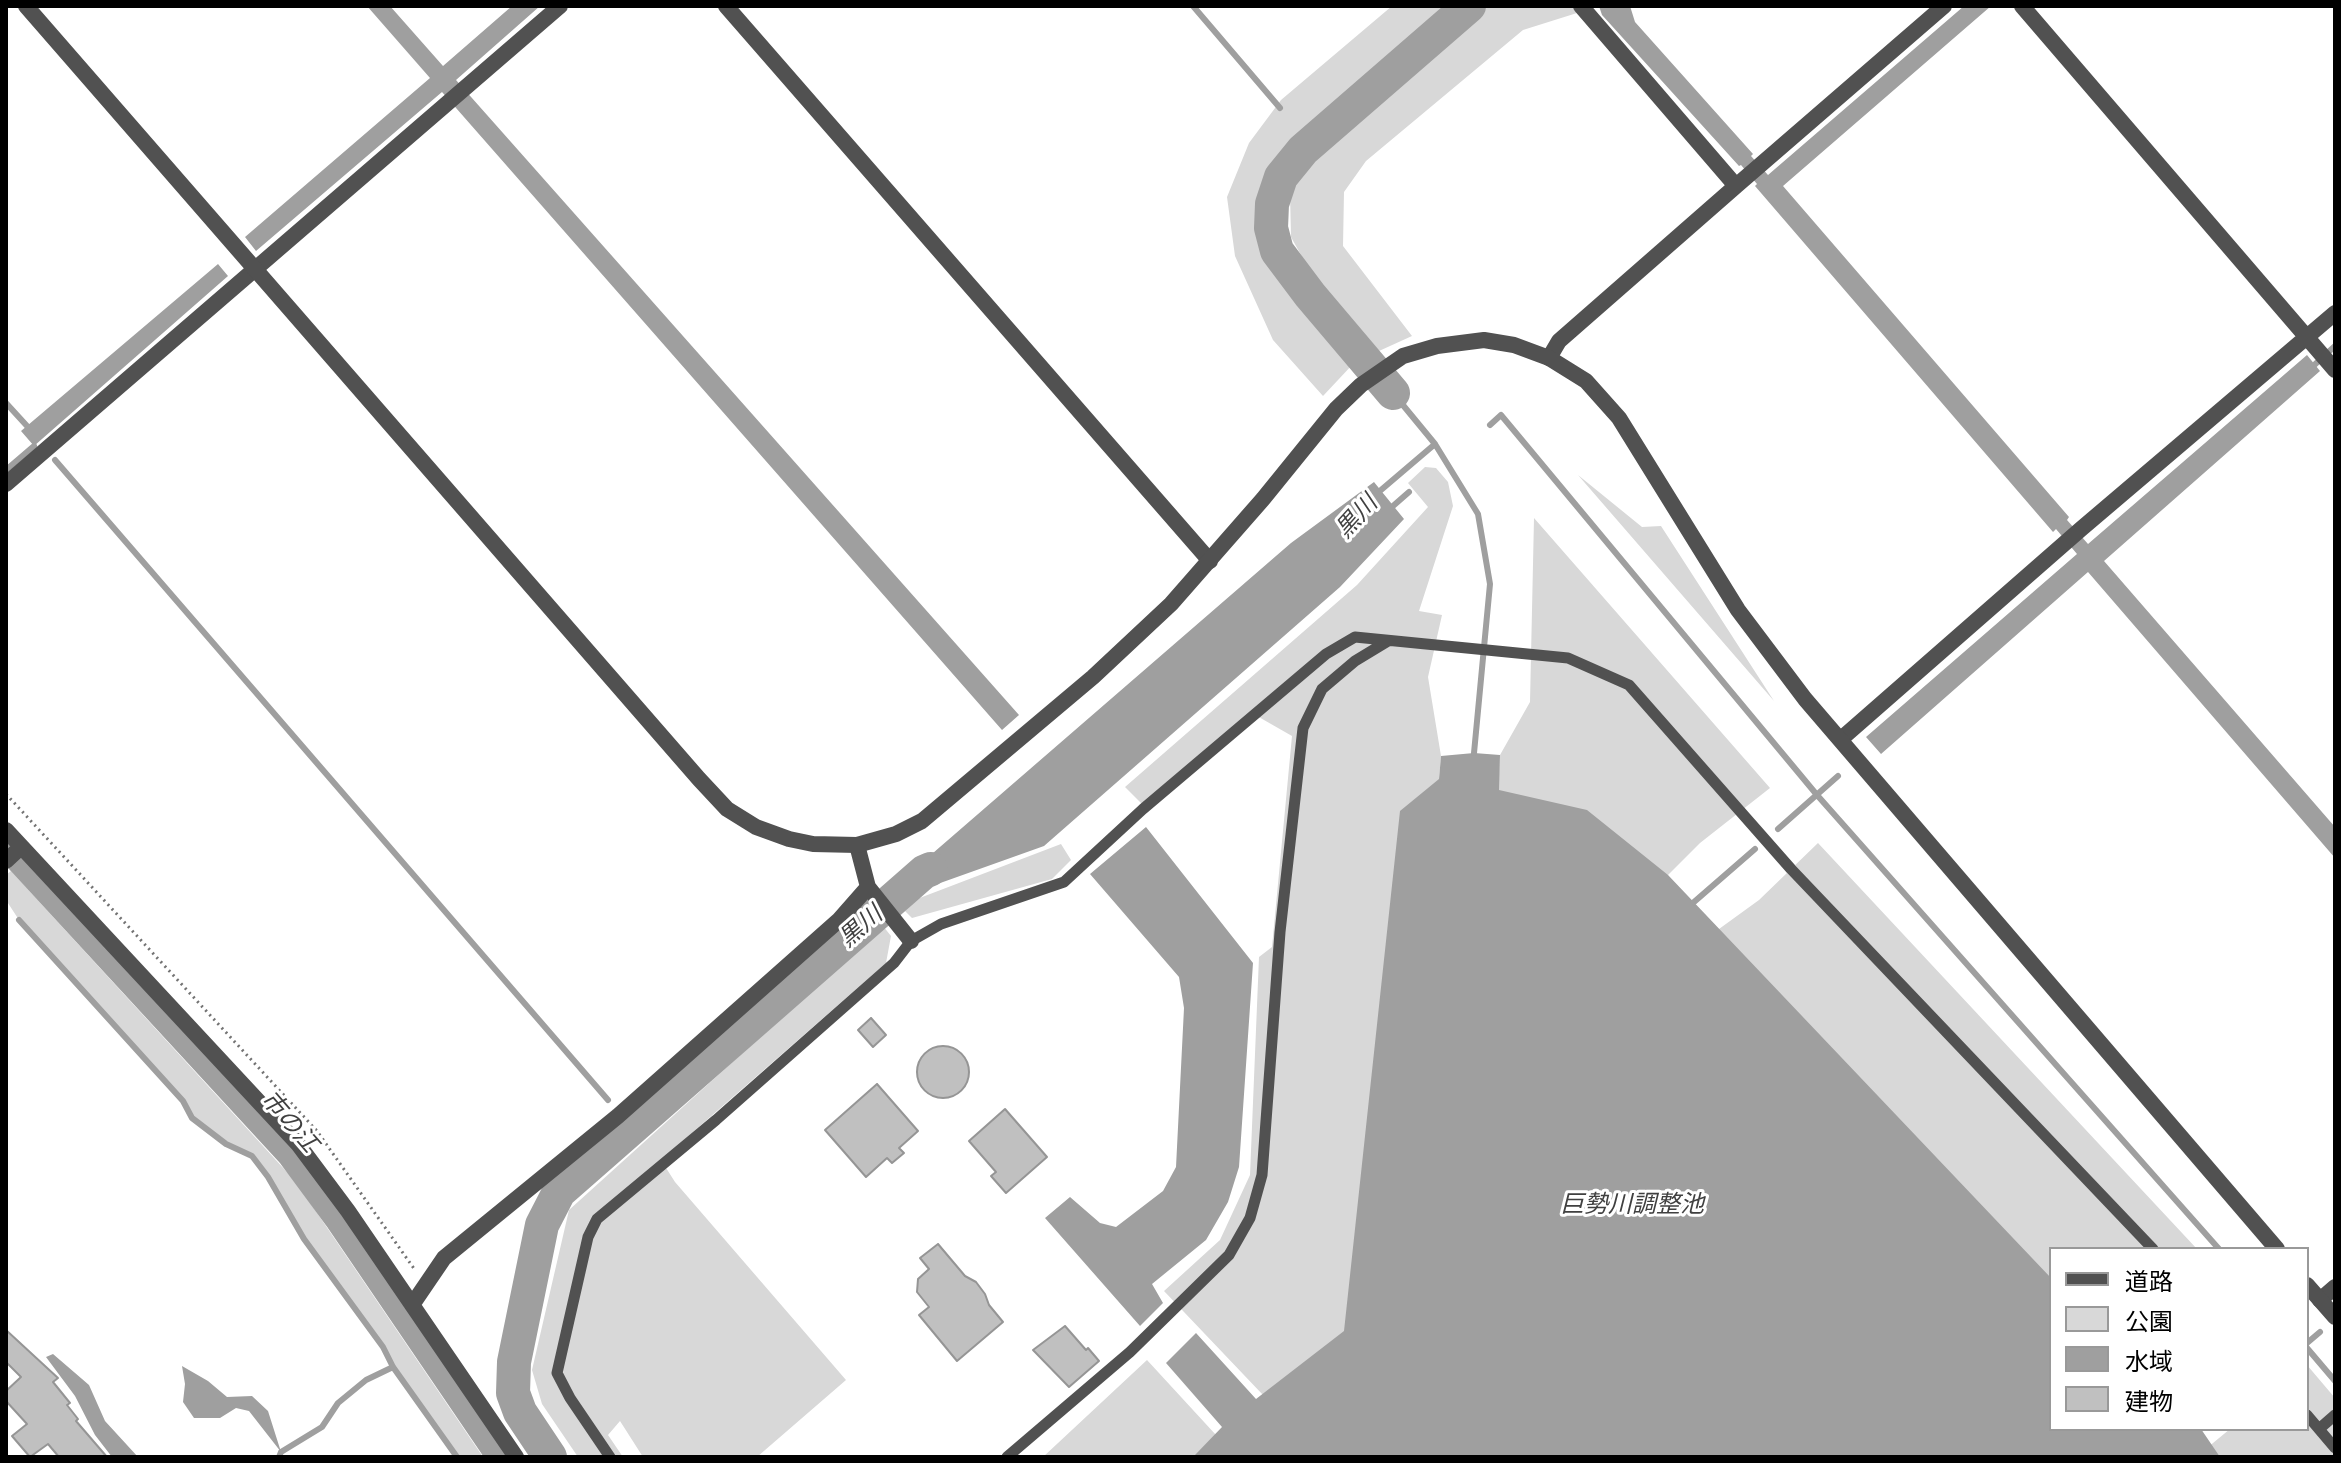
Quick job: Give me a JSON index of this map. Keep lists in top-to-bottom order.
{
  "water": ["黒川", "市の江", "巨勢川調整池"],
  "legend": [
    "道路",
    "公園",
    "水域",
    "建物"
  ]
}
